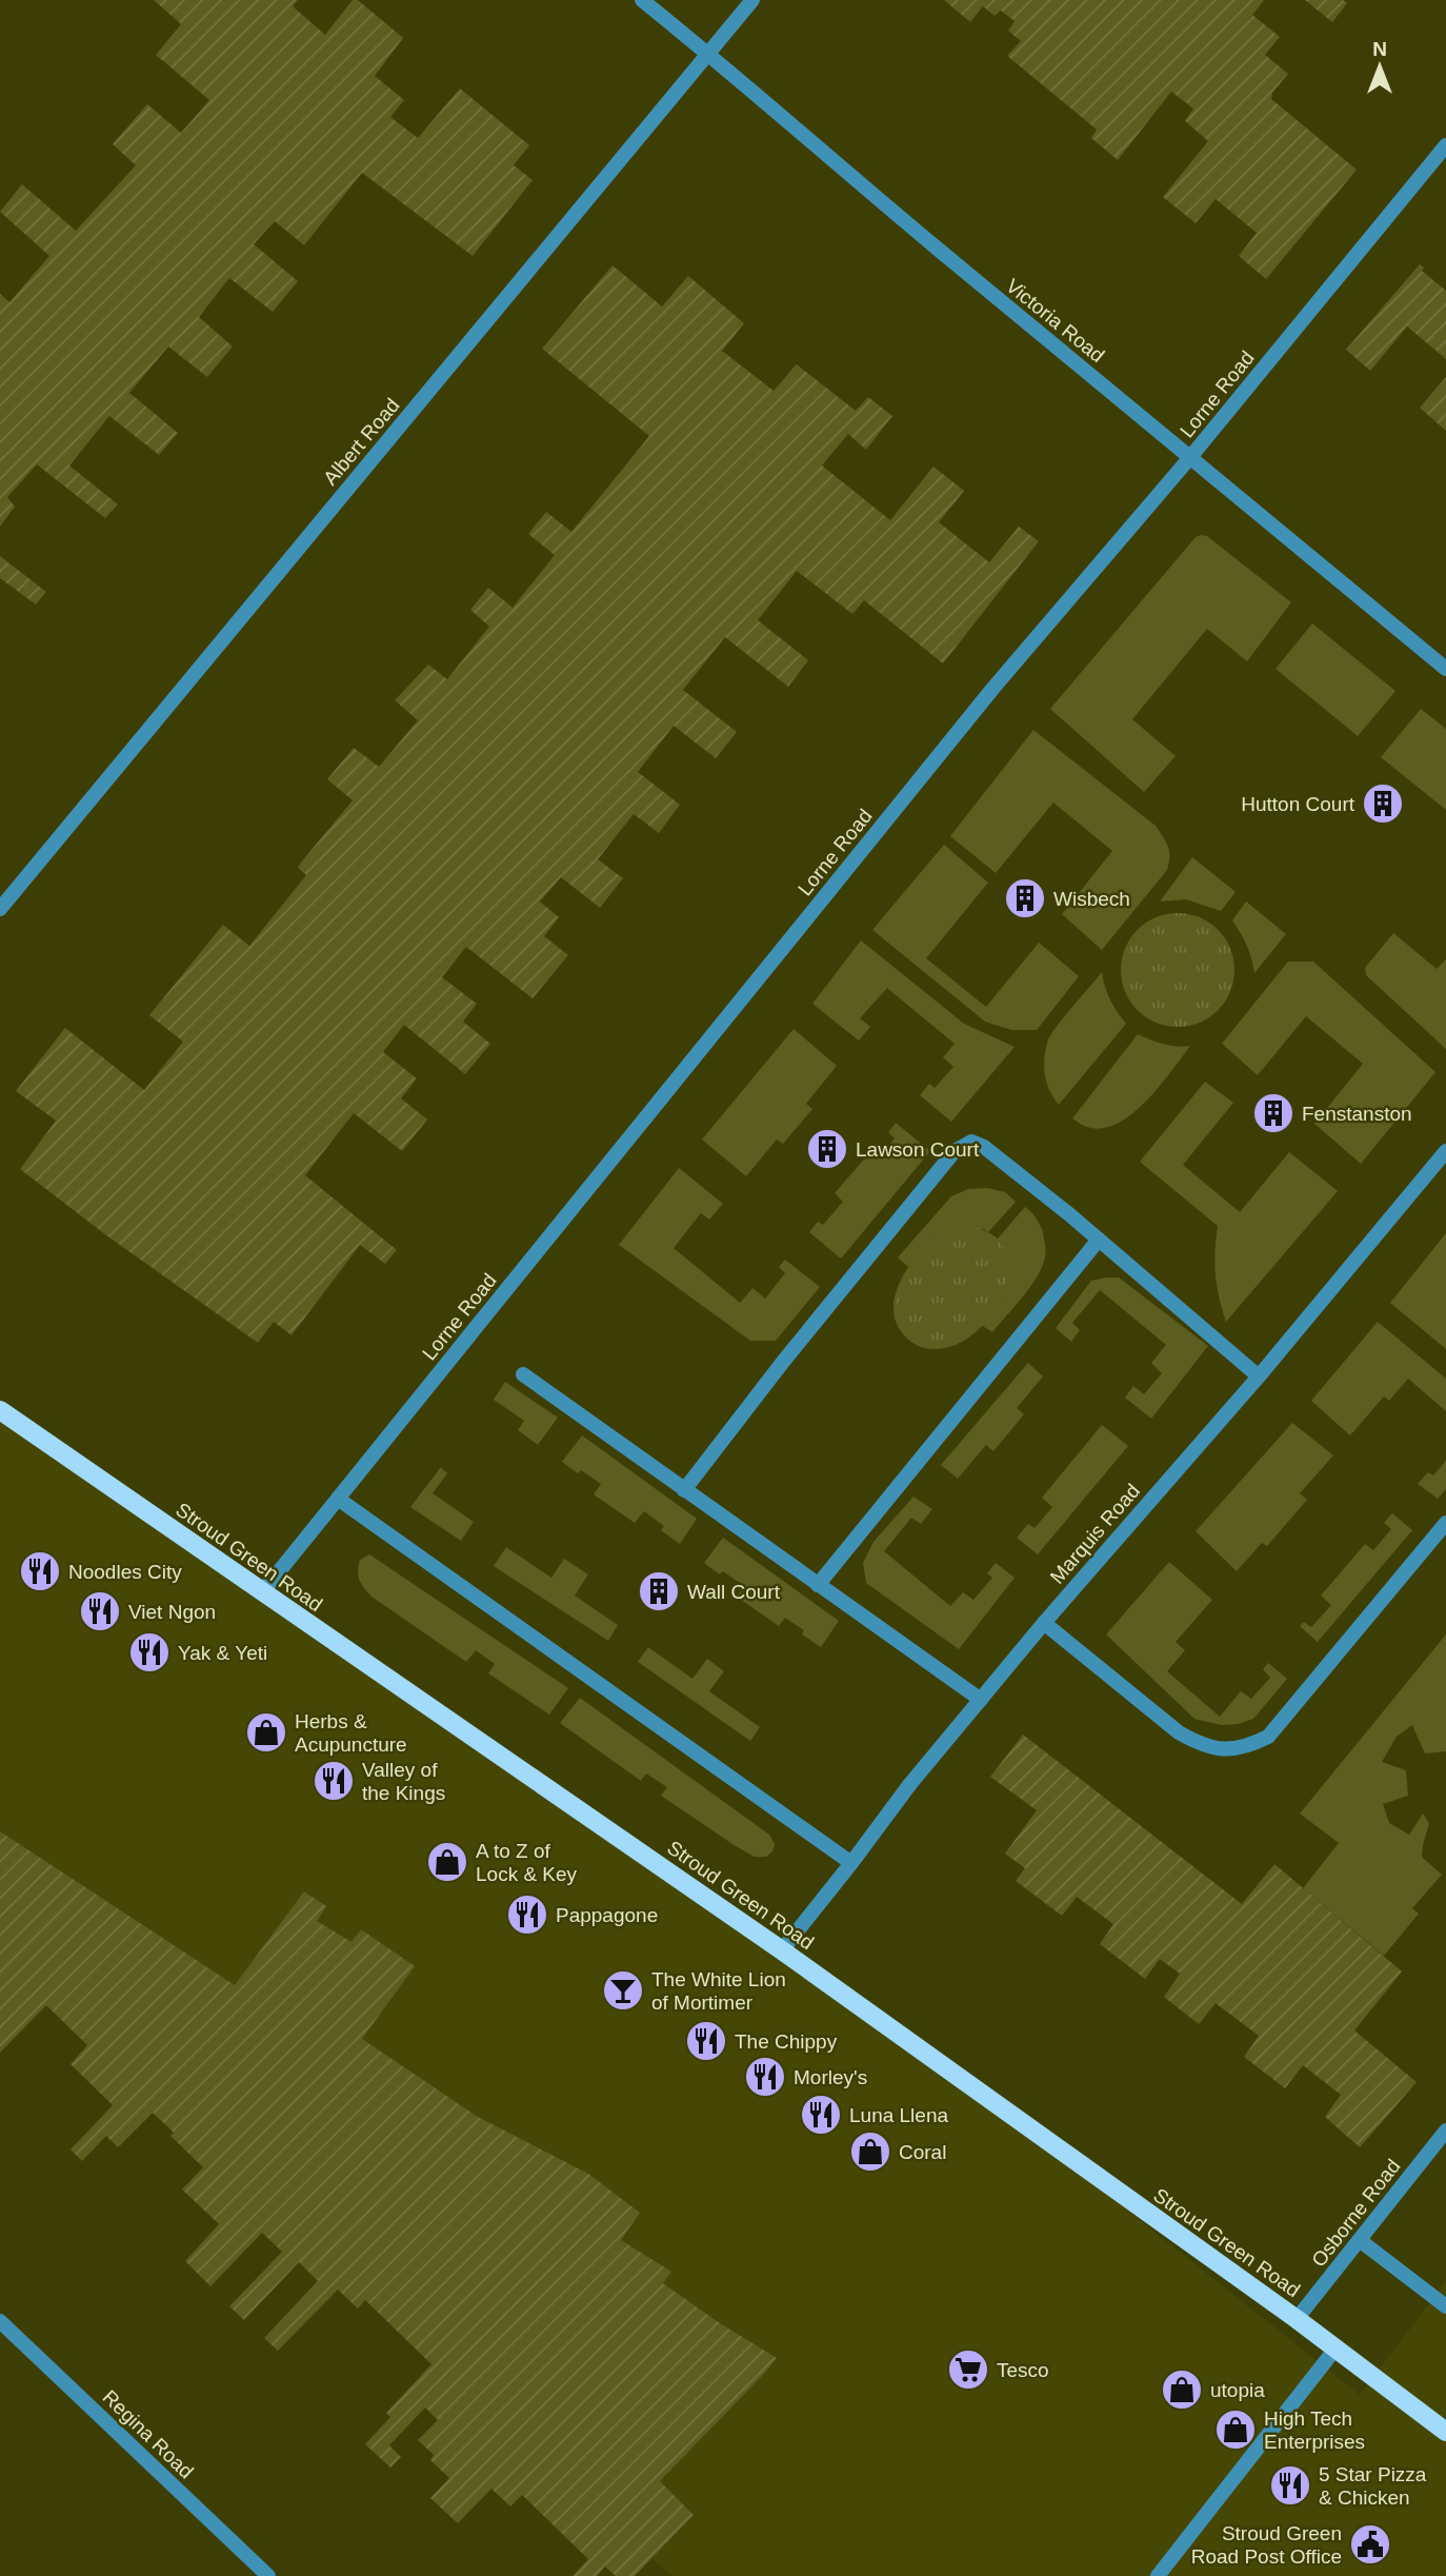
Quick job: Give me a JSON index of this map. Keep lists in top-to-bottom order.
{
  "streets": {
    "main road": ["Stroud Green Road"],
    "street": [
      "Victoria Road",
      "Lorne Road",
      "Albert Road",
      "Marquis Road",
      "Osborne Road",
      "Regina Road"
    ]
  },
  "crossings": [
    ["Victoria Road", "Lorne Road"],
    ["Victoria Road", "Albert Road"],
    ["Lorne Road", "Stroud Green Road"],
    ["Marquis Road", "Stroud Green Road"],
    ["Stroud Green Road", "Osborne Road"]
  ],
  "places": {
    "building": [
      "Hutton Court",
      "Wisbech",
      "Fenstanston",
      "Lawson Court",
      "Wall Court"
    ],
    "restaurant": [
      "Noodles City",
      "Viet Ngon",
      "Yak & Yeti",
      "Valley of the Kings",
      "Pappagone",
      "The Chippy",
      "Morley's",
      "Luna Llena",
      "5 Star Pizza & Chicken"
    ],
    "shop": [
      "Herbs & Acupuncture",
      "A to Z of Lock & Key",
      "Coral",
      "utopia",
      "High Tech Enterprises"
    ],
    "bar": ["The White Lion of Mortimer"],
    "supermarket": ["Tesco"],
    "public building": ["Stroud Green Road Post Office"]
  },
  "north": "top"
}
